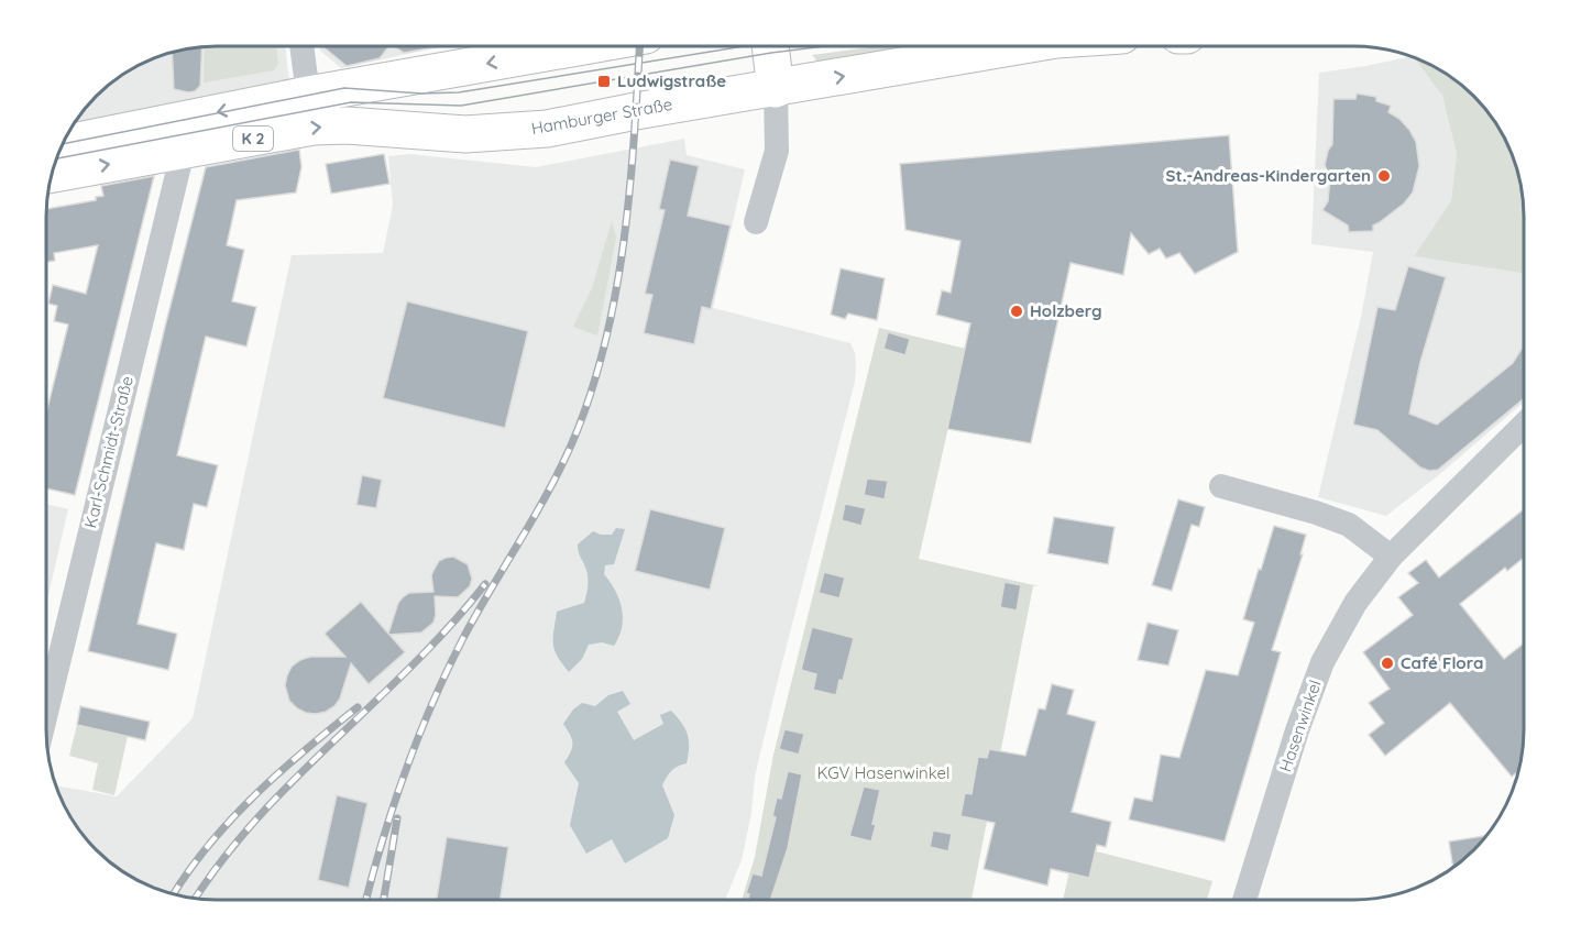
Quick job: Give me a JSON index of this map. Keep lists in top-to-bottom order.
{
  "streets": {
    "main road": ["Hamburger Straße", "K 2"],
    "street": ["Karl-Schmidt-Straße", "Hasenwinkel"]
  },
  "crossings": [
    ["Hamburger Straße", "Karl-Schmidt-Straße"]
  ],
  "parks": ["KGV Hasenwinkel"],
  "places": {
    "transit": ["Ludwigstraße"],
    "other": ["St.-Andreas-Kindergarten", "Holzberg", "Café Flora"]
  }
}
